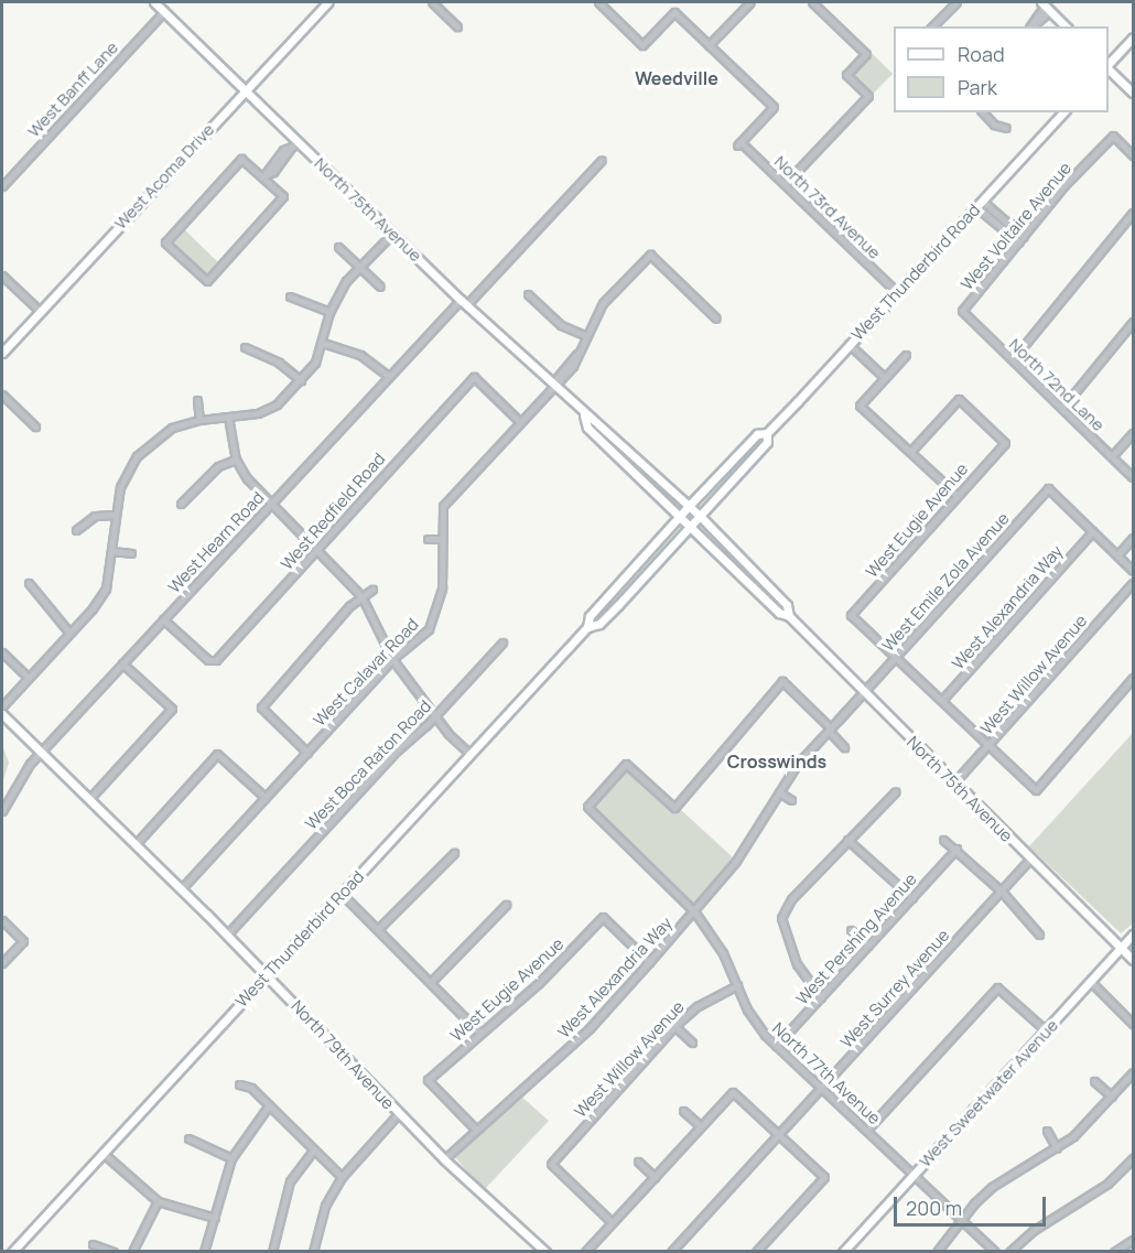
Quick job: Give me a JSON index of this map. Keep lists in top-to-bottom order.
{
  "streets": {
    "main road": [
      "West Acoma Drive",
      "North 75th Avenue",
      "West Thunderbird Road",
      "North 79th Avenue",
      "West Sweetwater Avenue"
    ],
    "street": [
      "West Banff Lane",
      "North 73rd Avenue",
      "West Voltaire Avenue",
      "North 72nd Lane",
      "West Redfield Road",
      "West Eugie Avenue",
      "West Hearn Road",
      "West Emile Zola Avenue",
      "West Alexandria Way",
      "West Calavar Road",
      "West Willow Avenue",
      "West Boca Raton Road",
      "West Pershing Avenue",
      "West Surrey Avenue",
      "North 77th Avenue"
    ]
  },
  "crossings": [
    ["West Banff Lane", "North 75th Avenue"],
    ["West Acoma Drive", "North 75th Avenue"],
    ["North 73rd Avenue", "West Thunderbird Road"],
    ["North 75th Avenue", "West Thunderbird Road"],
    ["North 75th Avenue", "West Hearn Road"],
    ["North 75th Avenue", "West Emile Zola Avenue"],
    ["North 75th Avenue", "West Alexandria Way"],
    ["North 75th Avenue", "West Calavar Road"],
    ["North 75th Avenue", "West Willow Avenue"],
    ["North 75th Avenue", "West Surrey Avenue"],
    ["North 75th Avenue", "West Sweetwater Avenue"],
    ["West Voltaire Avenue", "North 72nd Lane"],
    ["West Thunderbird Road", "North 79th Avenue"],
    ["West Redfield Road", "West Hearn Road"],
    ["West Redfield Road", "West Calavar Road"],
    ["West Eugie Avenue", "West Emile Zola Avenue"],
    ["West Eugie Avenue", "West Alexandria Way"],
    ["West Hearn Road", "North 79th Avenue"],
    ["West Emile Zola Avenue", "West Alexandria Way"],
    ["West Alexandria Way", "North 79th Avenue"],
    ["West Alexandria Way", "North 77th Avenue"],
    ["West Calavar Road", "North 79th Avenue"],
    ["West Willow Avenue", "North 77th Avenue"],
    ["West Boca Raton Road", "North 79th Avenue"],
    ["West Pershing Avenue", "North 77th Avenue"],
    ["West Surrey Avenue", "North 77th Avenue"],
    ["North 77th Avenue", "West Sweetwater Avenue"]
  ],
  "districts": ["Weedville", "Crosswinds"],
  "legend": ["Road", "Park"],
  "scale_bar": "200 m"
}
